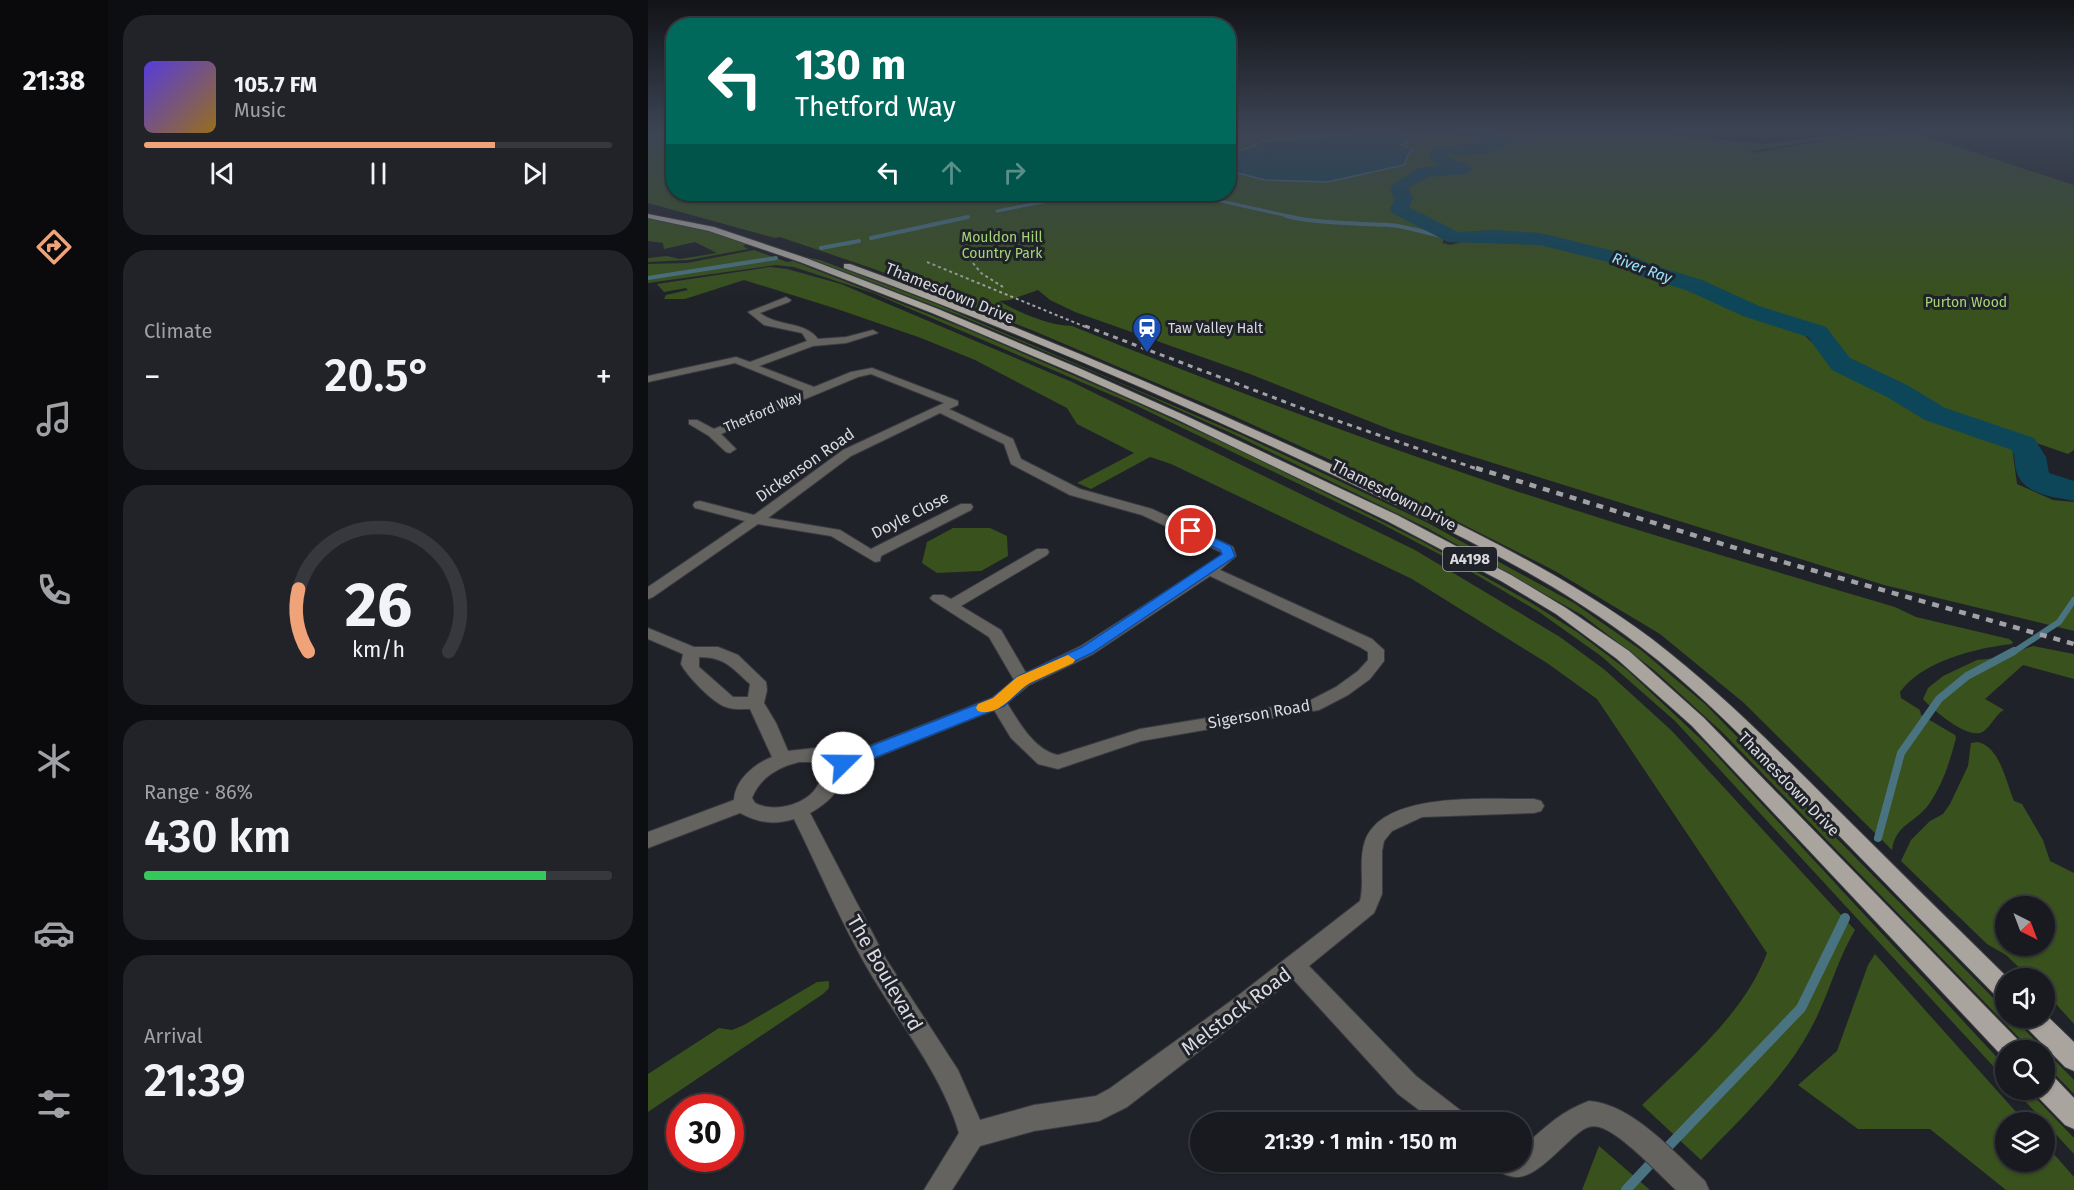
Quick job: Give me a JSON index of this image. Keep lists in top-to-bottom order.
{
  "streets": {
    "main road": ["Thamesdown Drive", "A4198"],
    "street": [
      "Thetford Way",
      "Dickenson Road",
      "Doyle Close",
      "Sigerson Road",
      "The Boulevard",
      "Melstock Road"
    ]
  },
  "crossings": [
    ["Thetford Way", "Dickenson Road"],
    ["Dickenson Road", "Doyle Close"],
    ["The Boulevard", "Melstock Road"]
  ],
  "water": ["River Ray"],
  "parks": ["Mouldon Hill Country Park", "Purton Wood"],
  "places": {
    "station": ["Taw Valley Halt"]
  },
  "north": "bottom right",
  "page": {
    "tabs": "21:38",
    "turn": ["130 m", "Thetford Way"],
    "song": ["105.7 FM", "Music"],
    "tile": [
      "Climate",
      ["Range · 86%", "430 km"],
      ["Arrival", "21:39"]
    ],
    "heat": ["−", "20.5°", "+"],
    "limit": "30",
    "trip": "21:39 · 1 min · 150 m",
    "gauge": ["26", "km/h"]
  }
}
